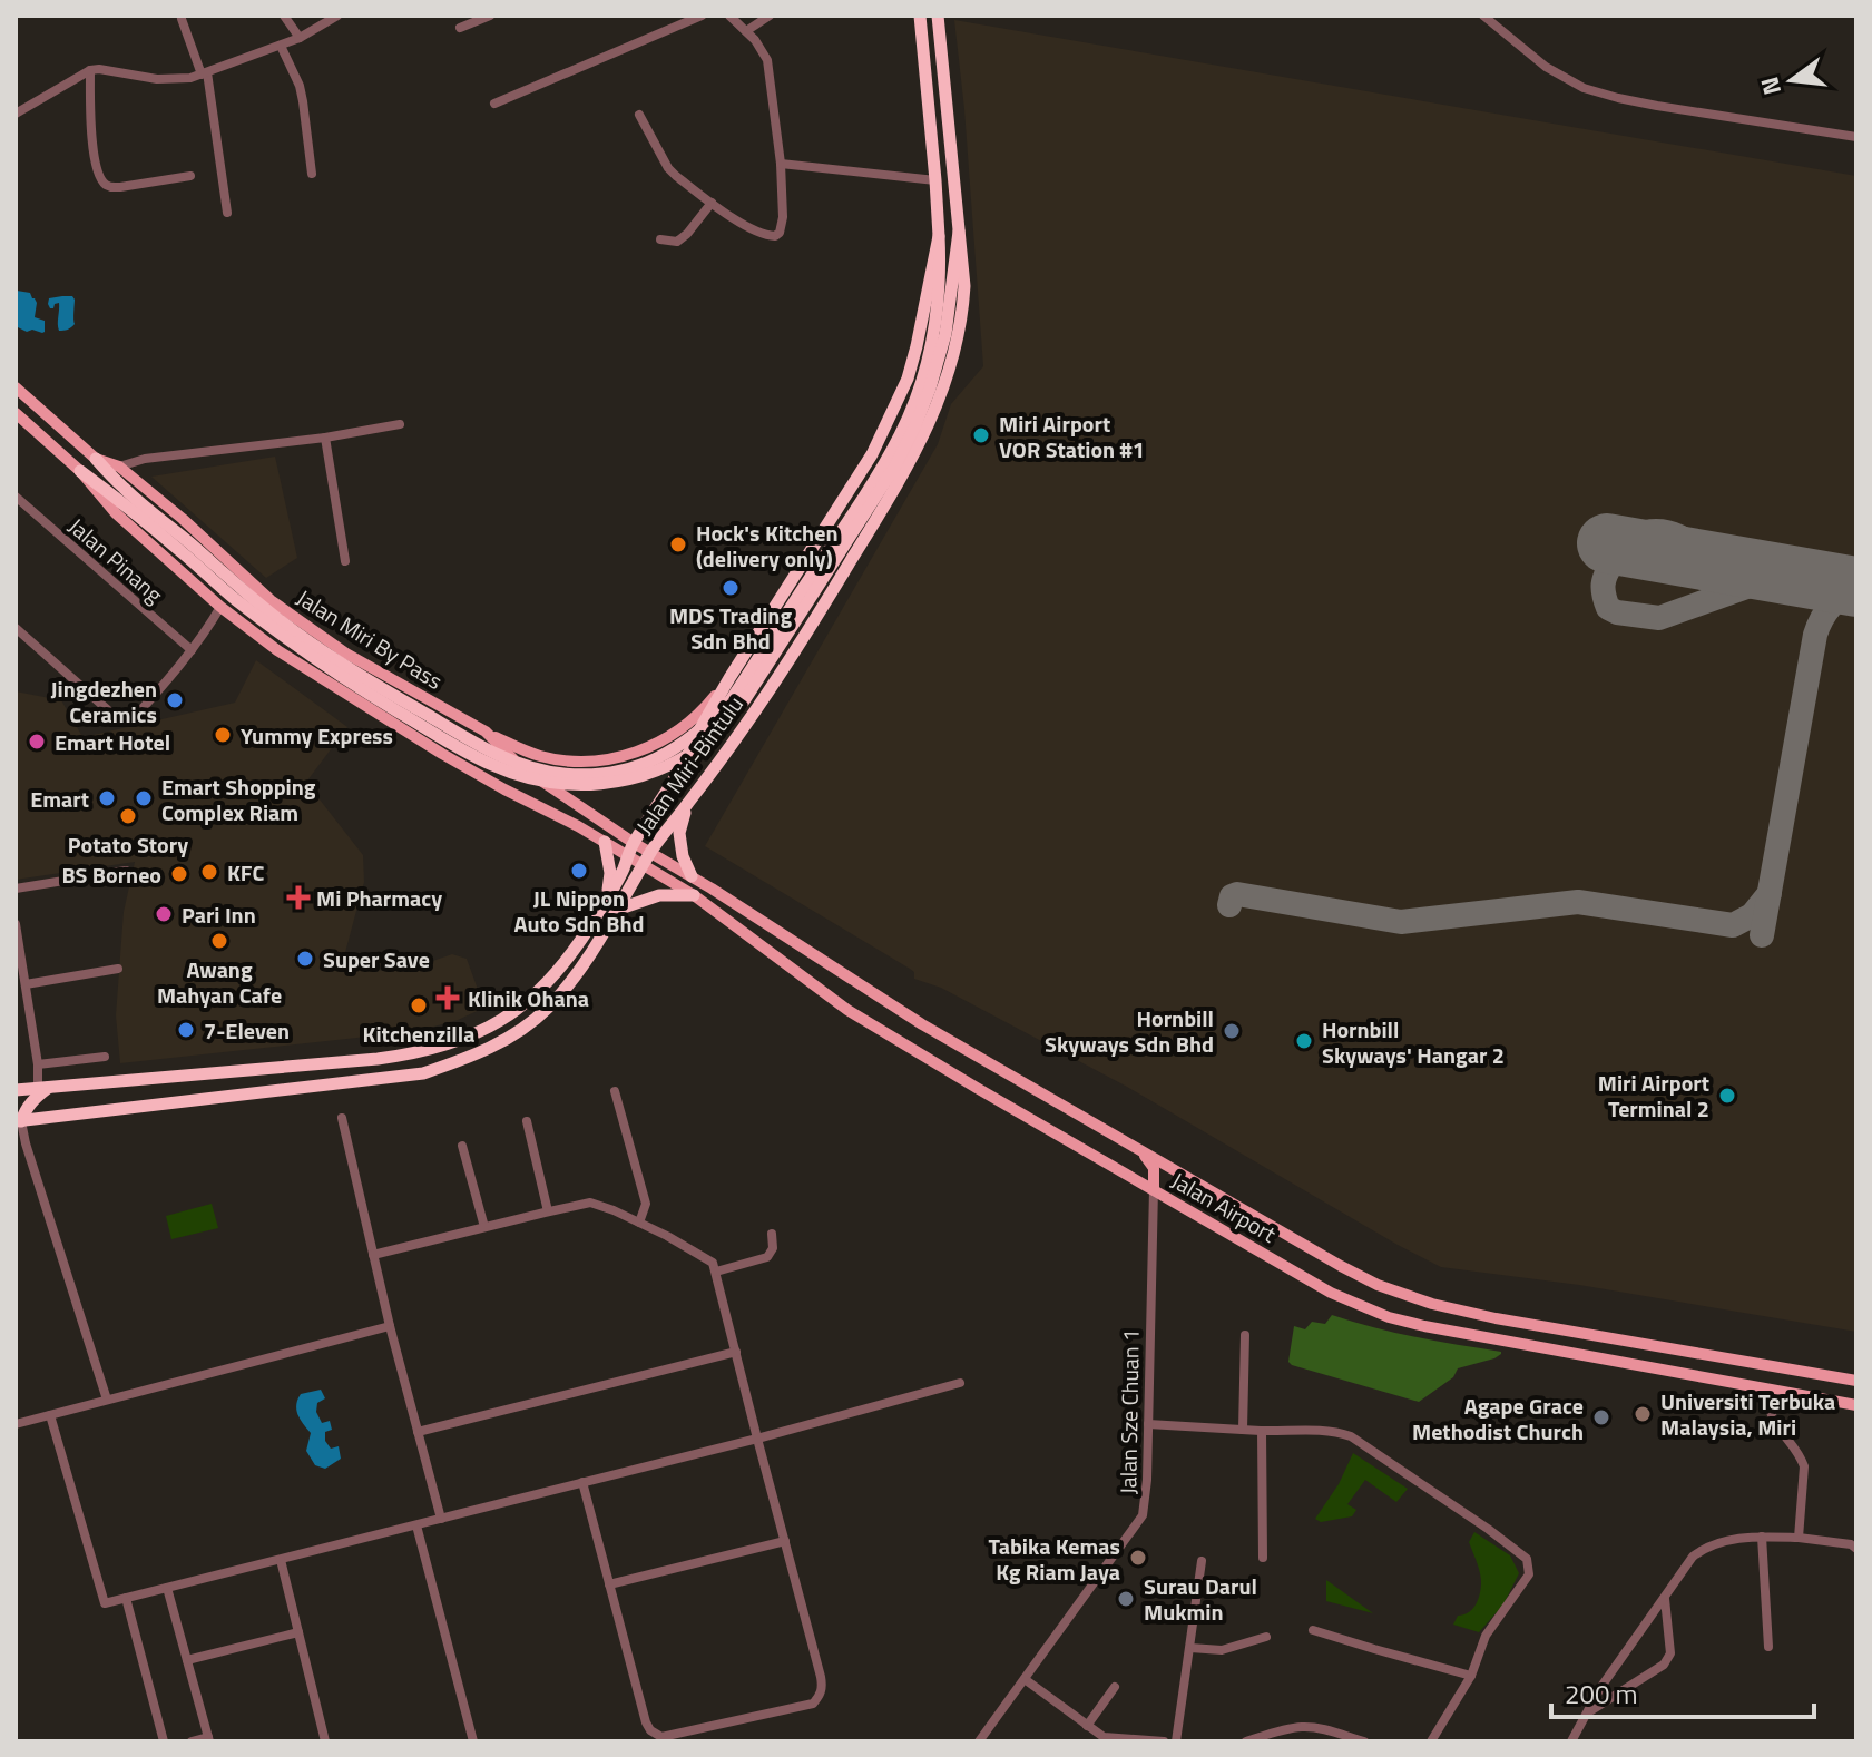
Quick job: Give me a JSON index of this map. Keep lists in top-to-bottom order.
{
  "streets": {
    "highway": ["Jalan Miri-Bintulu"],
    "main road": ["Jalan Miri By Pass", "Jalan Airport"],
    "street": ["Jalan Pinang", "Jalan Sze Chuan 1"]
  },
  "crossings": [
    ["Jalan Miri By Pass", "Jalan Miri-Bintulu"],
    ["Jalan Miri By Pass", "Jalan Airport"],
    ["Jalan Miri-Bintulu", "Jalan Airport"],
    ["Jalan Airport", "Jalan Sze Chuan 1"]
  ],
  "places": {
    "other": [
      "Miri Airport VOR Station #1",
      "Hock's Kitchen (delivery only)",
      "MDS Trading Sdn Bhd",
      "Jingdezhen Ceramics",
      "Yummy Express",
      "Emart Hotel",
      "Emart",
      "Emart Shopping Complex Riam",
      "Potato Story",
      "JL Nippon Auto Sdn Bhd",
      "KFC",
      "BS Borneo",
      "Pari Inn",
      "Awang Mahyan Cafe",
      "Super Save",
      "Kitchenzilla",
      "7-Eleven",
      "Hornbill Skyways Sdn Bhd",
      "Hornbill Skyways' Hangar 2",
      "Miri Airport Terminal 2",
      "Universiti Terbuka Malaysia, Miri",
      "Agape Grace Methodist Church",
      "Tabika Kemas Kg Riam Jaya",
      "Surau Darul Mukmin"
    ],
    "health": ["Mi Pharmacy", "Klinik Ohana"]
  },
  "scale_bar": "200 m",
  "north": "left"
}
